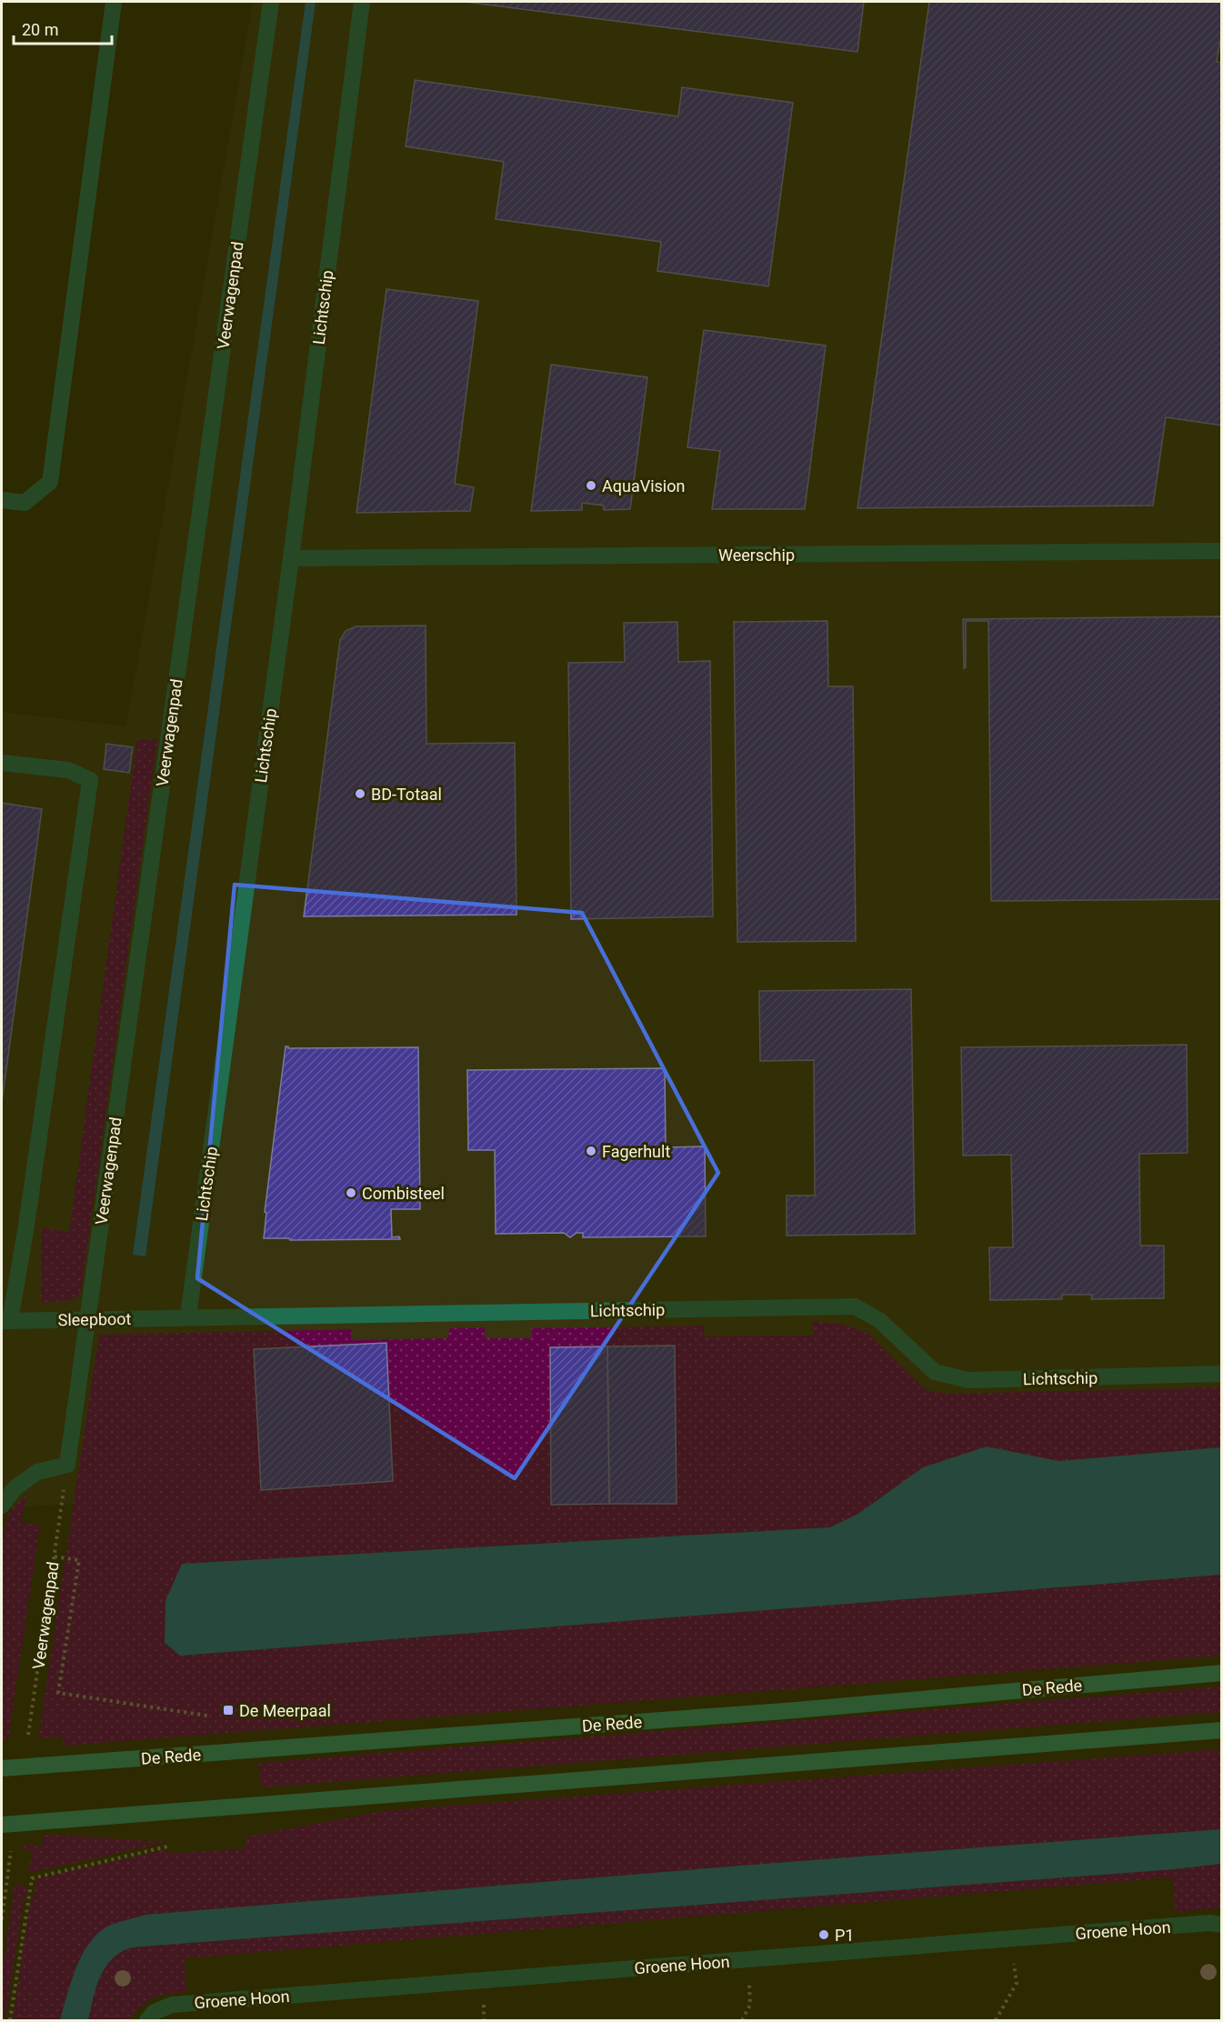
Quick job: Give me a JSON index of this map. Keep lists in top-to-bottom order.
{
  "streets": {
    "main road": ["De Rede"],
    "street": [
      "Veerwagenpad",
      "Lichtschip",
      "Weerschip",
      "Sleepboot",
      "Groene Hoon"
    ]
  },
  "crossings": [
    ["Veerwagenpad", "Sleepboot"],
    ["Lichtschip", "Weerschip"],
    ["Lichtschip", "Sleepboot"]
  ],
  "places": {
    "other": [
      "AquaVision",
      "BD-Totaal",
      "Fagerhult",
      "Combisteel",
      "P1"
    ],
    "transit": ["De Meerpaal"]
  },
  "scale_bar": "20 m"
}
